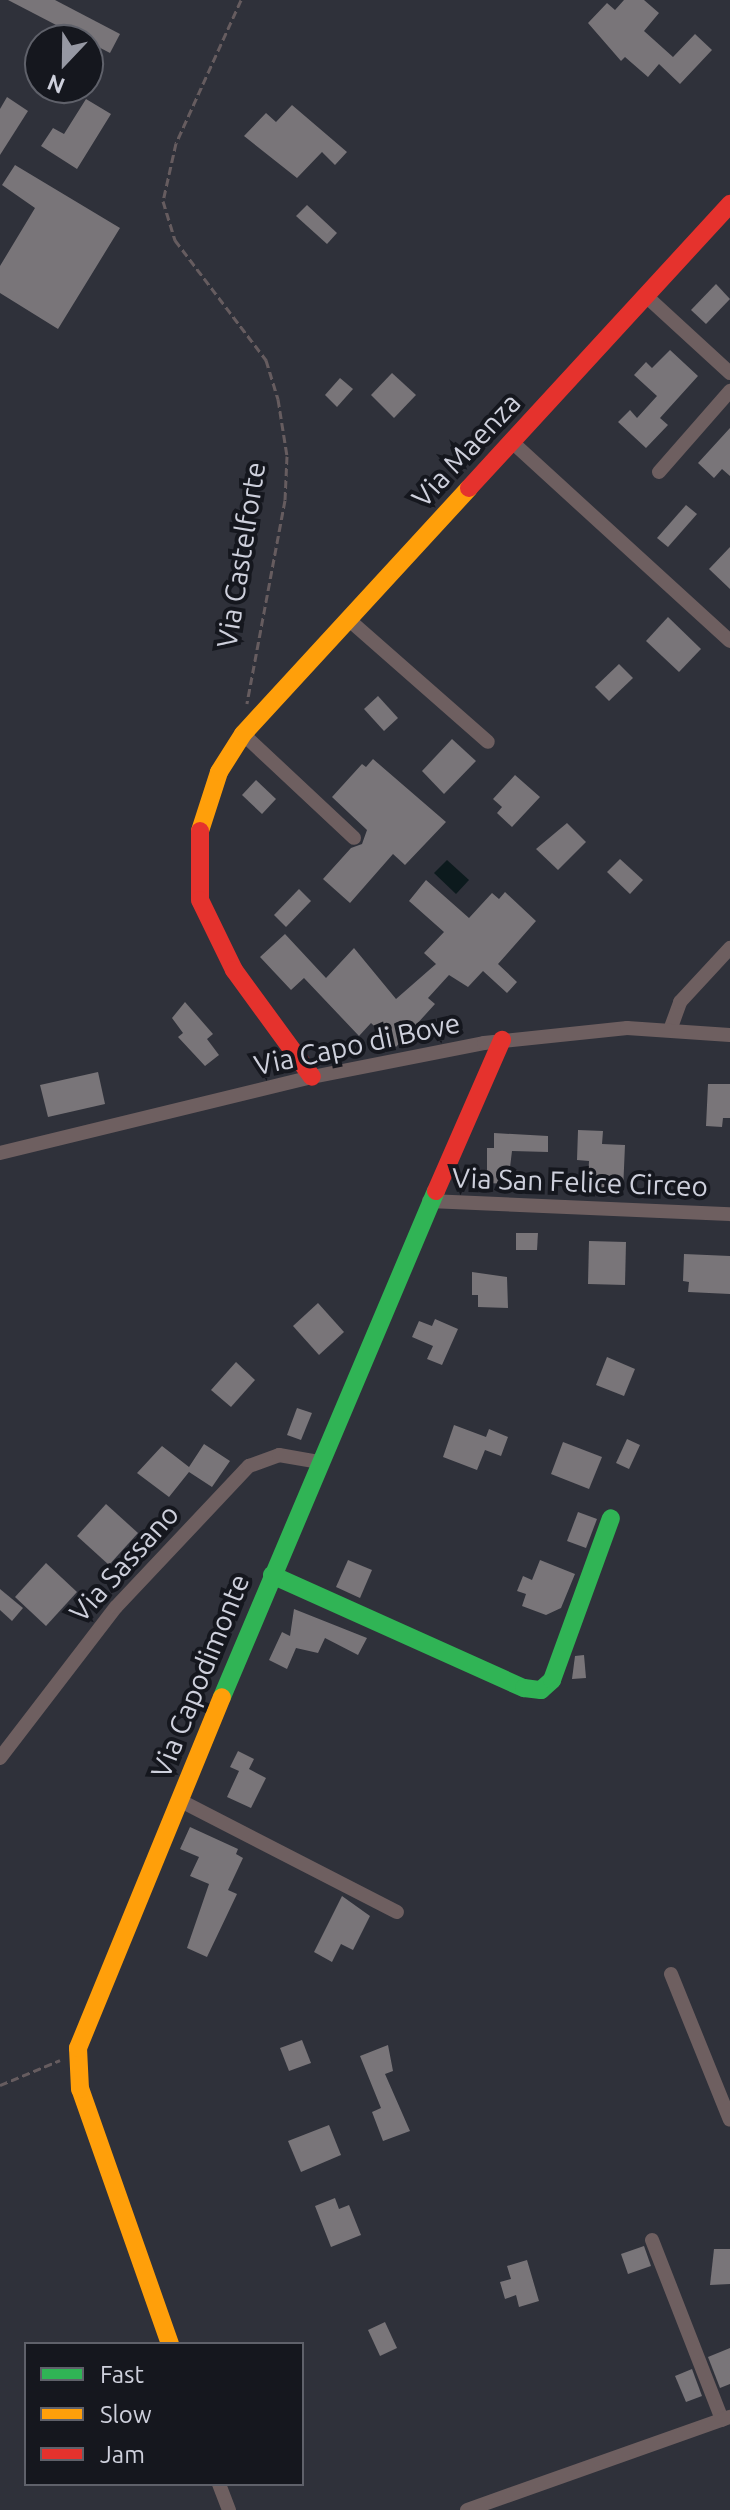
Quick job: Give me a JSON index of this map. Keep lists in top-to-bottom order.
{
  "streets": {
    "street": [
      "Via Maenza",
      "Via Capo di Bove",
      "Via San Felice Circeo",
      "Via Sassano",
      "Via Capodimonte"
    ],
    "path": ["Via Castelforte"]
  },
  "crossings": [
    ["Via Maenza", "Via Castelforte"],
    ["Via Capo di Bove", "Via Capodimonte"],
    ["Via San Felice Circeo", "Via Capodimonte"],
    ["Via Sassano", "Via Capodimonte"]
  ],
  "legend": ["Fast", "Slow", "Jam"],
  "north": "bottom"
}
